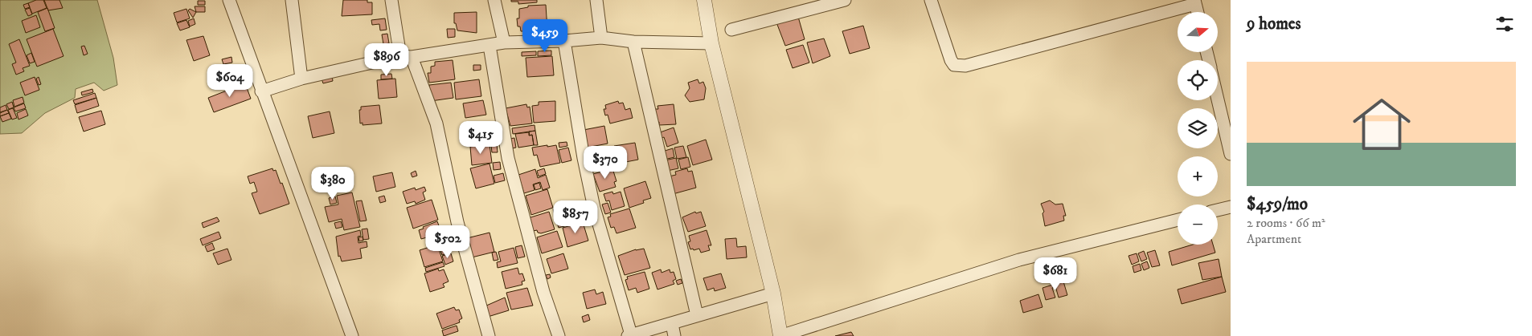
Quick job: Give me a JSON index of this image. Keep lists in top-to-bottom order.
{
  "north": "right",
  "page": {
    "heading": "9 homes",
    "map_buttons": ["+", "−"],
    "price": [
      "$459",
      "$896",
      "$604",
      "$415",
      "$370",
      "$380",
      "$857",
      "$502",
      "$681"
    ],
    "list": [
      {
        "name": "$459/mo",
        "note": "2 rooms · 66 m² · Apartment"
      }
    ]
  }
}
